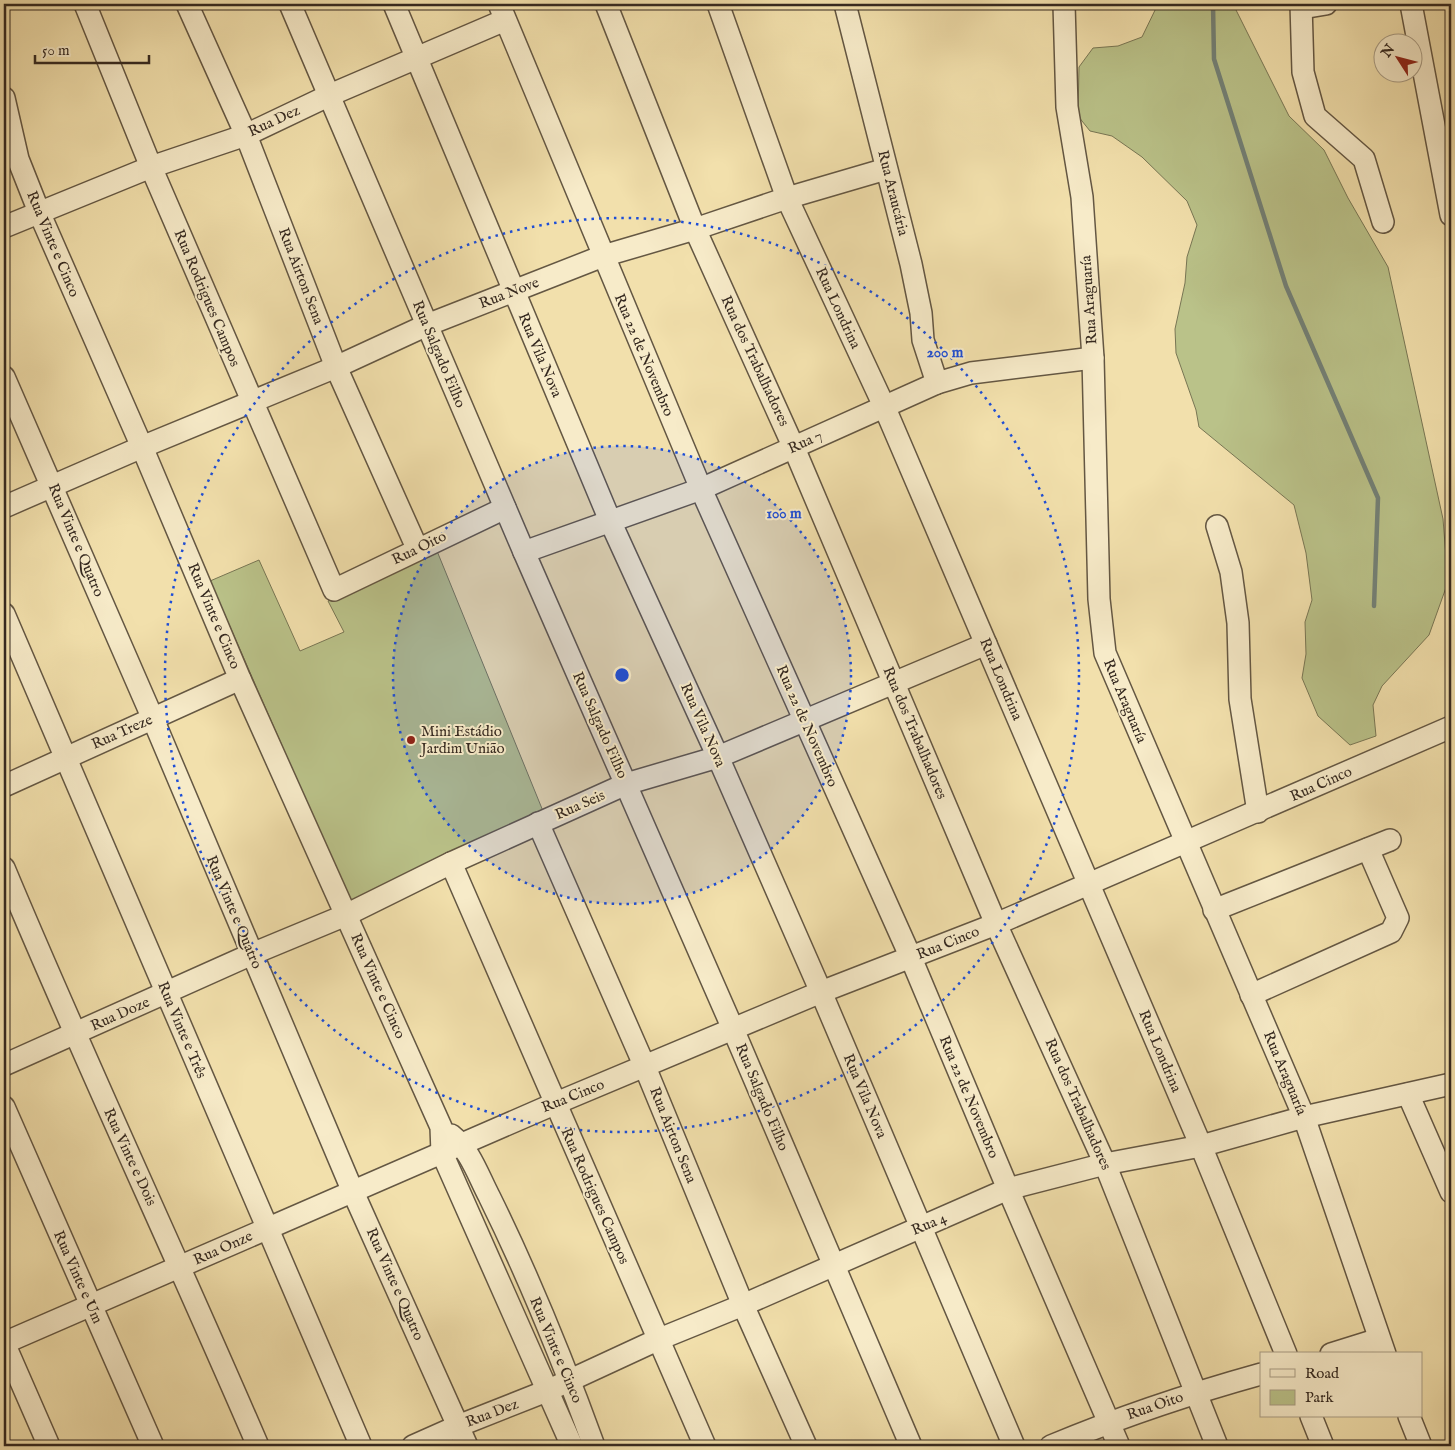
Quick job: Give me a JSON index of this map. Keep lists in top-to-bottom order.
{
  "streets": {
    "street": [
      "Rua Dez",
      "Rua Araucária",
      "Rua Vinte e Cinco",
      "Rua Airton Sena",
      "Rua Nove",
      "Rua Rodrigues Campos",
      "Rua Araguaría",
      "Rua Londrina",
      "Rua Salgado Filho",
      "Rua Vila Nova",
      "Rua 22 de Novembro",
      "Rua dos Trabalhadores",
      "Rua 7",
      "Rua Vinte e Quatro",
      "Rua Oito",
      "Rua Treze",
      "Rua Cinco",
      "Rua Seis",
      "Rua Doze",
      "Rua Vinte e Três",
      "Rua Vinte e Dois",
      "Rua 4",
      "Rua Onze",
      "Rua Vinte e Um"
    ]
  },
  "crossings": [
    ["Rua Dez", "Rua Vinte e Cinco"],
    ["Rua Dez", "Rua Airton Sena"],
    ["Rua Dez", "Rua Rodrigues Campos"],
    ["Rua Dez", "Rua Salgado Filho"],
    ["Rua Dez", "Rua Vila Nova"],
    ["Rua Dez", "Rua 22 de Novembro"],
    ["Rua Dez", "Rua Vinte e Quatro"],
    ["Rua Dez", "Rua 4"],
    ["Rua Araucária", "Rua Nove"],
    ["Rua Araucária", "Rua 7"],
    ["Rua Vinte e Cinco", "Rua Nove"],
    ["Rua Vinte e Cinco", "Rua Treze"],
    ["Rua Vinte e Cinco", "Rua Cinco"],
    ["Rua Vinte e Cinco", "Rua Seis"],
    ["Rua Vinte e Cinco", "Rua Doze"],
    ["Rua Vinte e Cinco", "Rua 4"],
    ["Rua Vinte e Cinco", "Rua Onze"],
    ["Rua Airton Sena", "Rua Nove"],
    ["Rua Airton Sena", "Rua Oito"],
    ["Rua Airton Sena", "Rua Cinco"],
    ["Rua Airton Sena", "Rua Seis"],
    ["Rua Airton Sena", "Rua 4"],
    ["Rua Nove", "Rua Rodrigues Campos"],
    ["Rua Nove", "Rua Londrina"],
    ["Rua Nove", "Rua Salgado Filho"],
    ["Rua Nove", "Rua Vila Nova"],
    ["Rua Nove", "Rua 22 de Novembro"],
    ["Rua Nove", "Rua dos Trabalhadores"],
    ["Rua Nove", "Rua Vinte e Quatro"],
    ["Rua Rodrigues Campos", "Rua Oito"],
    ["Rua Rodrigues Campos", "Rua Cinco"],
    ["Rua Rodrigues Campos", "Rua Seis"],
    ["Rua Rodrigues Campos", "Rua 4"],
    ["Rua Araguaría", "Rua 7"],
    ["Rua Araguaría", "Rua Cinco"],
    ["Rua Araguaría", "Rua 4"],
    ["Rua Londrina", "Rua 7"],
    ["Rua Londrina", "Rua Cinco"],
    ["Rua Londrina", "Rua Seis"],
    ["Rua Londrina", "Rua 4"],
    ["Rua Salgado Filho", "Rua 7"],
    ["Rua Salgado Filho", "Rua Oito"],
    ["Rua Salgado Filho", "Rua Cinco"],
    ["Rua Salgado Filho", "Rua Seis"],
    ["Rua Salgado Filho", "Rua 4"],
    ["Rua Vila Nova", "Rua 7"],
    ["Rua Vila Nova", "Rua Cinco"],
    ["Rua Vila Nova", "Rua Seis"],
    ["Rua Vila Nova", "Rua 4"],
    ["Rua 22 de Novembro", "Rua 7"],
    ["Rua 22 de Novembro", "Rua Oito"],
    ["Rua 22 de Novembro", "Rua Cinco"],
    ["Rua 22 de Novembro", "Rua Seis"],
    ["Rua 22 de Novembro", "Rua 4"],
    ["Rua dos Trabalhadores", "Rua 7"],
    ["Rua dos Trabalhadores", "Rua Oito"],
    ["Rua dos Trabalhadores", "Rua Cinco"],
    ["Rua dos Trabalhadores", "Rua Seis"],
    ["Rua dos Trabalhadores", "Rua 4"],
    ["Rua Vinte e Quatro", "Rua Treze"],
    ["Rua Vinte e Quatro", "Rua Doze"],
    ["Rua Vinte e Quatro", "Rua Onze"],
    ["Rua Treze", "Rua Vinte e Três"],
    ["Rua Cinco", "Rua Onze"],
    ["Rua Seis", "Rua Doze"],
    ["Rua Doze", "Rua Vinte e Três"],
    ["Rua Doze", "Rua Vinte e Dois"],
    ["Rua Vinte e Três", "Rua Onze"],
    ["Rua Vinte e Dois", "Rua Onze"],
    ["Rua Onze", "Rua Vinte e Um"]
  ],
  "places": ["Mini Estádio Jardim União"],
  "legend": ["Road", "Park"],
  "scale_bar": "50 m",
  "north": "top left",
  "rings": ["200 m", "100 m"]
}
